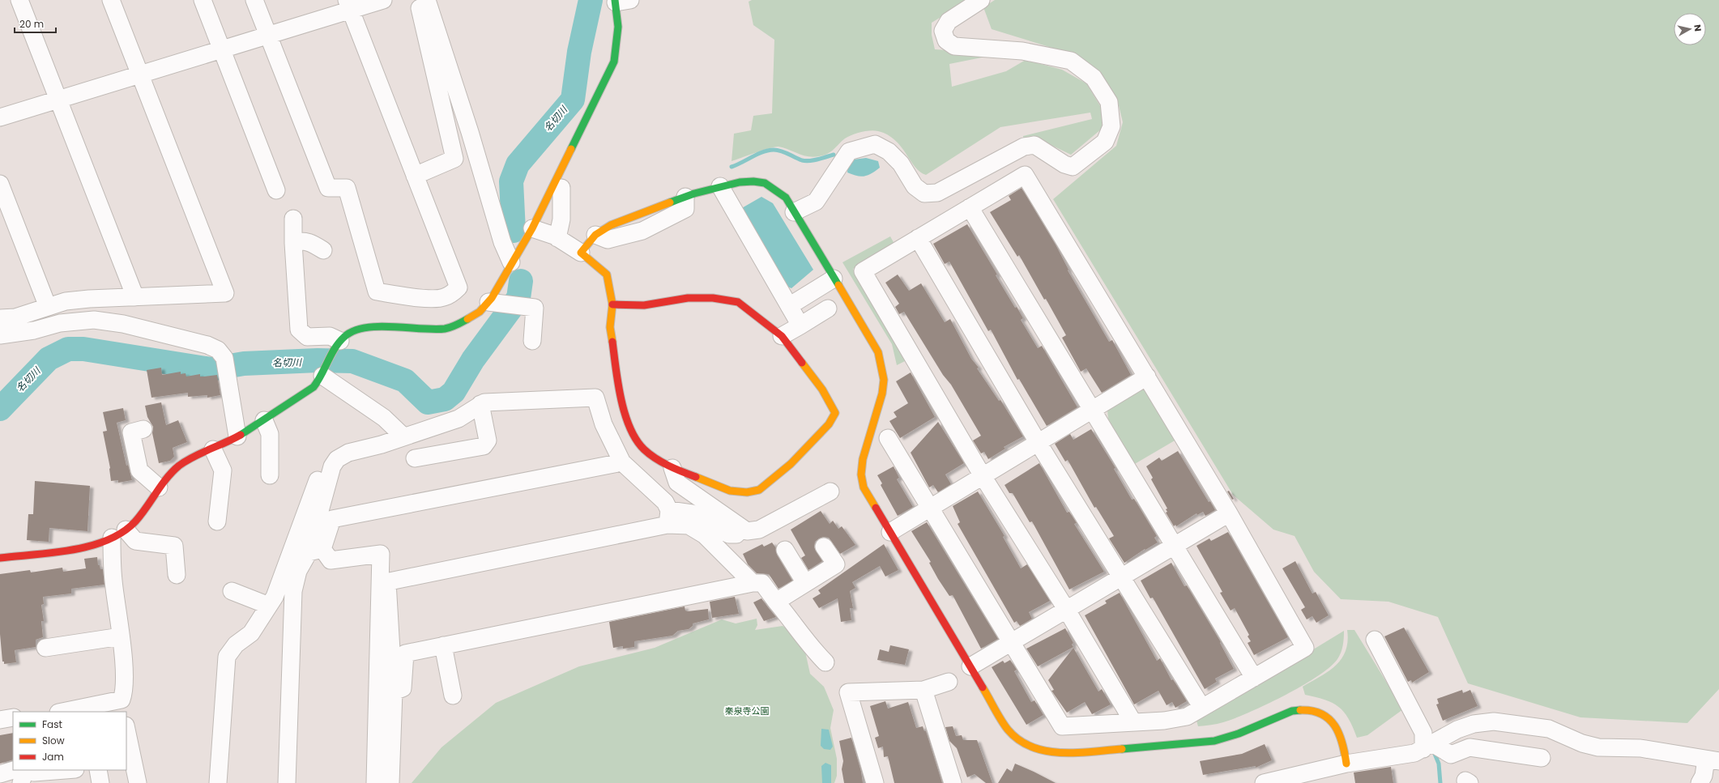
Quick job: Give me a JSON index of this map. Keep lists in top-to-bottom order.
{
  "water": ["名切川"],
  "parks": ["秦泉寺公園"],
  "legend": ["Fast", "Slow", "Jam"],
  "scale_bar": "20 m",
  "north": "right"
}
